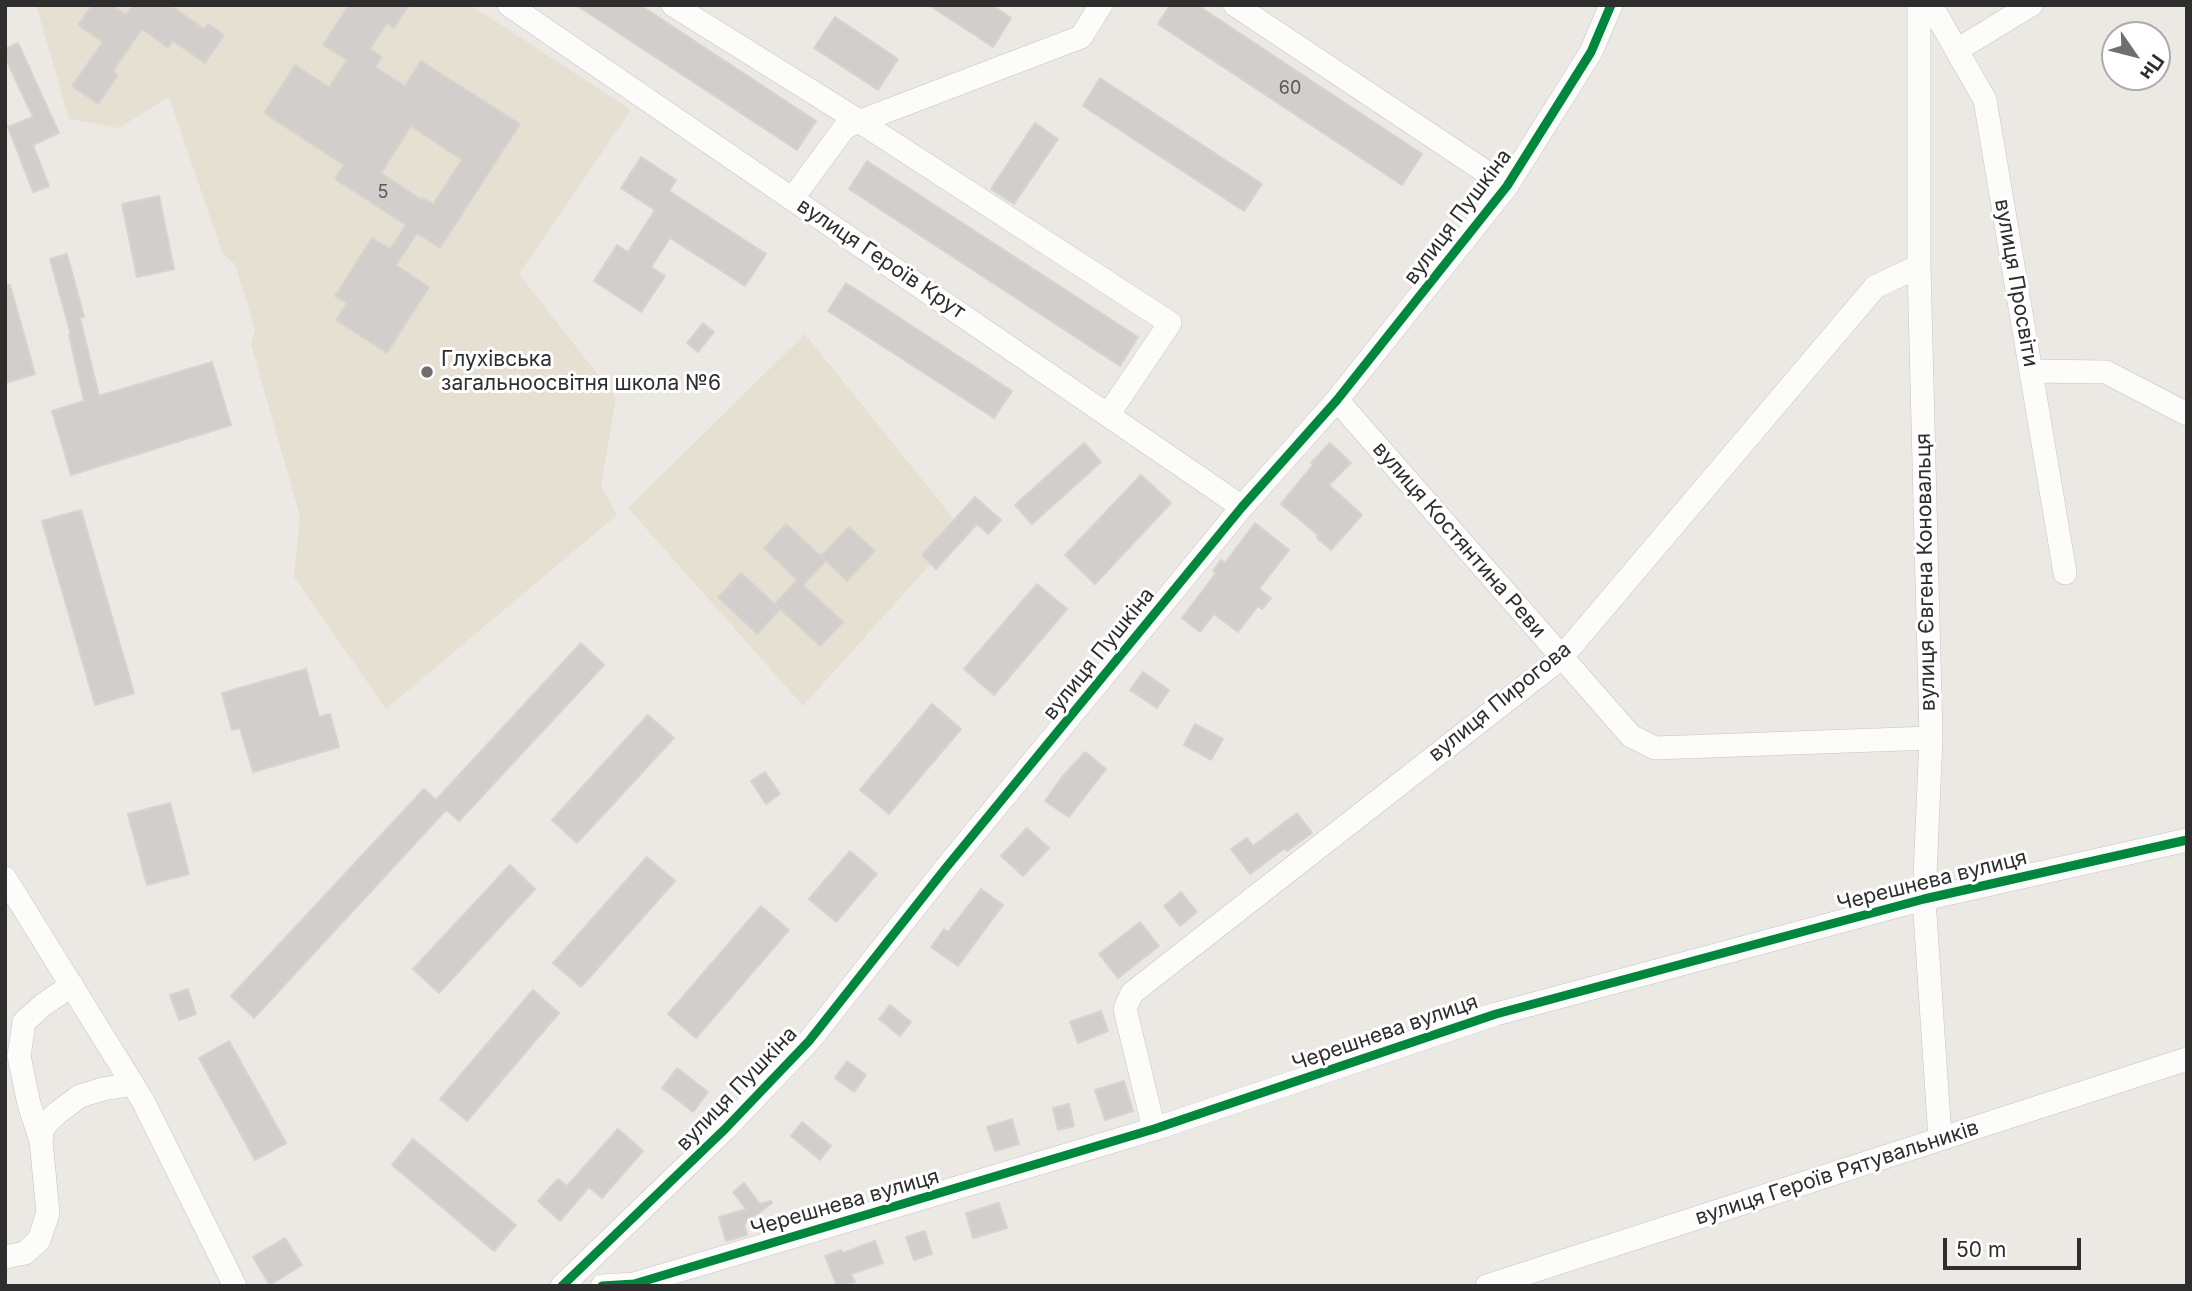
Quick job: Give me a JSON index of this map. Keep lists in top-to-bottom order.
{
  "streets": {
    "street": [
      "вулиця Пушкіна",
      "вулиця Героїв Крут",
      "вулиця Просвіти",
      "вулиця Костянтина Реви",
      "вулиця Євгена Коновальця",
      "вулиця Пирогова",
      "Черешнева вулиця",
      "вулиця Героїв Рятувальників"
    ]
  },
  "crossings": [
    ["вулиця Пушкіна", "вулиця Героїв Крут"],
    ["вулиця Пушкіна", "вулиця Костянтина Реви"],
    ["вулиця Костянтина Реви", "вулиця Євгена Коновальця"],
    ["вулиця Костянтина Реви", "вулиця Пирогова"],
    ["вулиця Євгена Коновальця", "вулиця Пирогова"],
    ["вулиця Євгена Коновальця", "Черешнева вулиця"],
    ["вулиця Євгена Коновальця", "вулиця Героїв Рятувальників"],
    ["вулиця Пирогова", "Черешнева вулиця"]
  ],
  "places": ["Глухівська загальноосвітня школа №6"],
  "house_numbers": ["60", "5"],
  "scale_bar": "50 m",
  "north": "bottom right"
}
